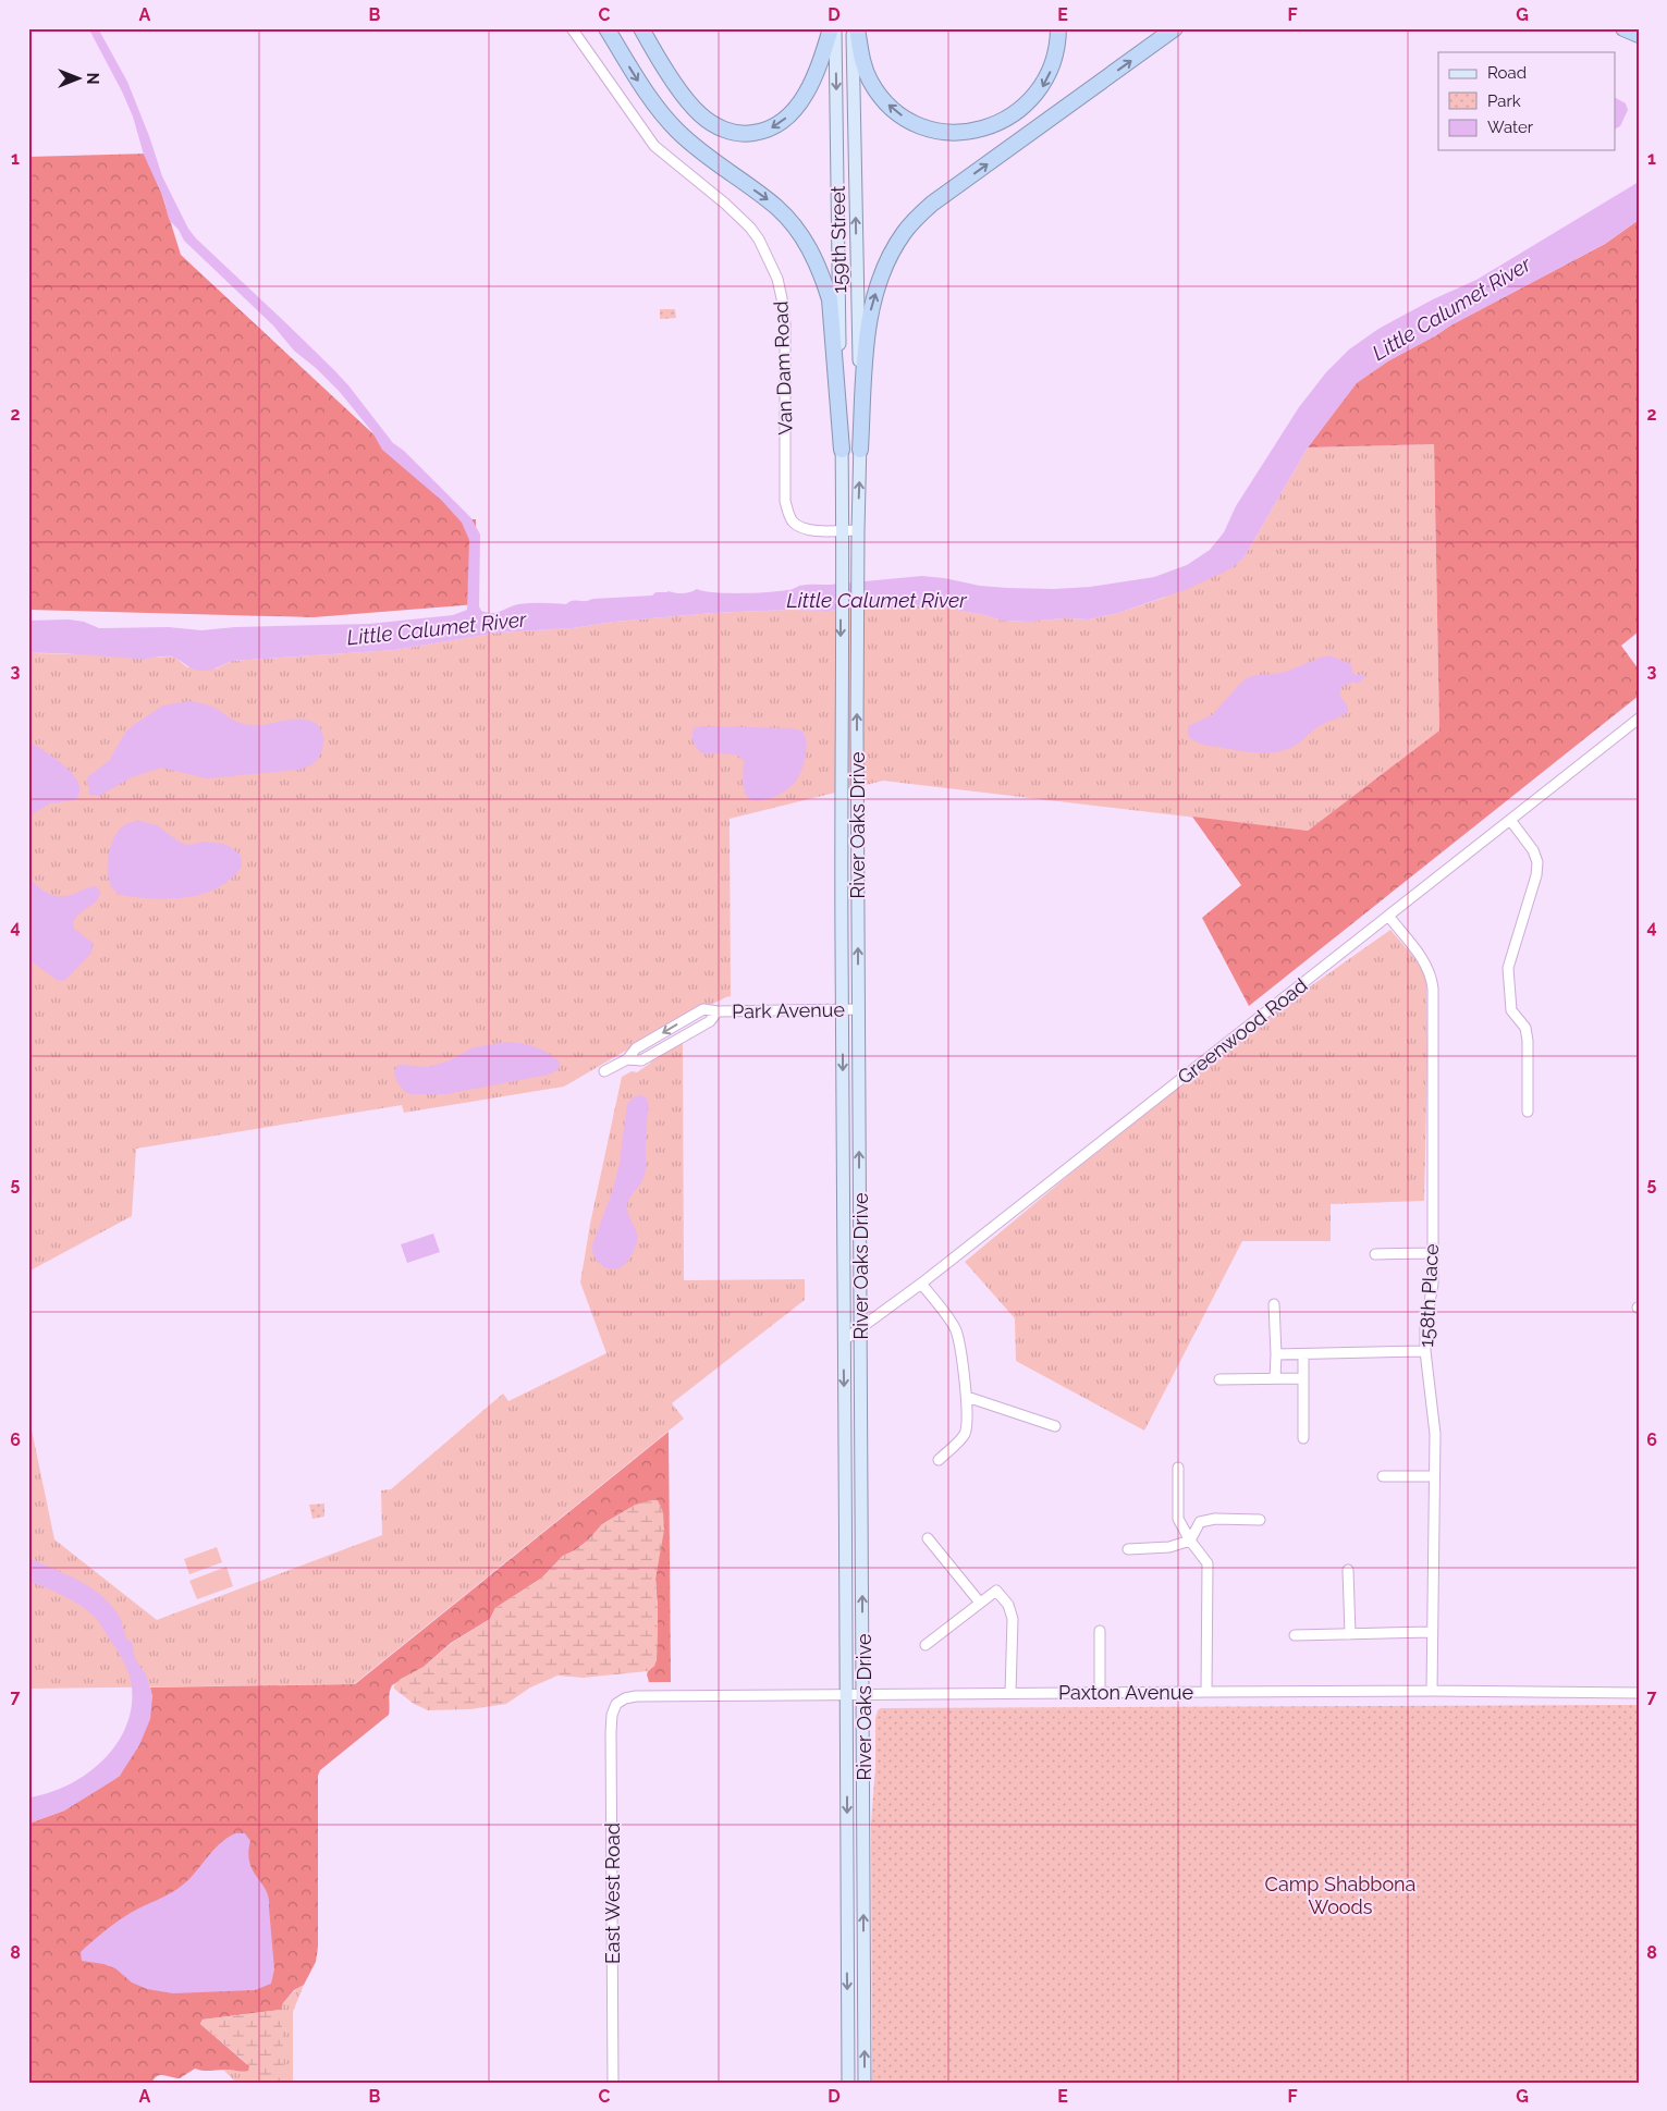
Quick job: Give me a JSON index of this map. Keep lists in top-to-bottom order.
{
  "streets": {
    "main road": ["159th Street", "River Oaks Drive"],
    "street": [
      "Van Dam Road",
      "Park Avenue",
      "Greenwood Road",
      "158th Place",
      "Paxton Avenue",
      "East West Road"
    ]
  },
  "crossings": [
    ["159th Street", "River Oaks Drive"],
    ["Van Dam Road", "River Oaks Drive"],
    ["River Oaks Drive", "Park Avenue"],
    ["River Oaks Drive", "Greenwood Road"],
    ["River Oaks Drive", "Paxton Avenue"],
    ["Greenwood Road", "158th Place"],
    ["158th Place", "Paxton Avenue"],
    ["Paxton Avenue", "East West Road"]
  ],
  "water": ["Little Calumet River"],
  "parks": ["Camp Shabbona Woods"],
  "legend": ["Road", "Park", "Water"],
  "north": "right",
  "grid": {
    "columns": [
      "A",
      "B",
      "C",
      "D",
      "E",
      "F",
      "G"
    ],
    "rows": [
      "1",
      "2",
      "3",
      "4",
      "5",
      "6",
      "7",
      "8"
    ]
  }
}
